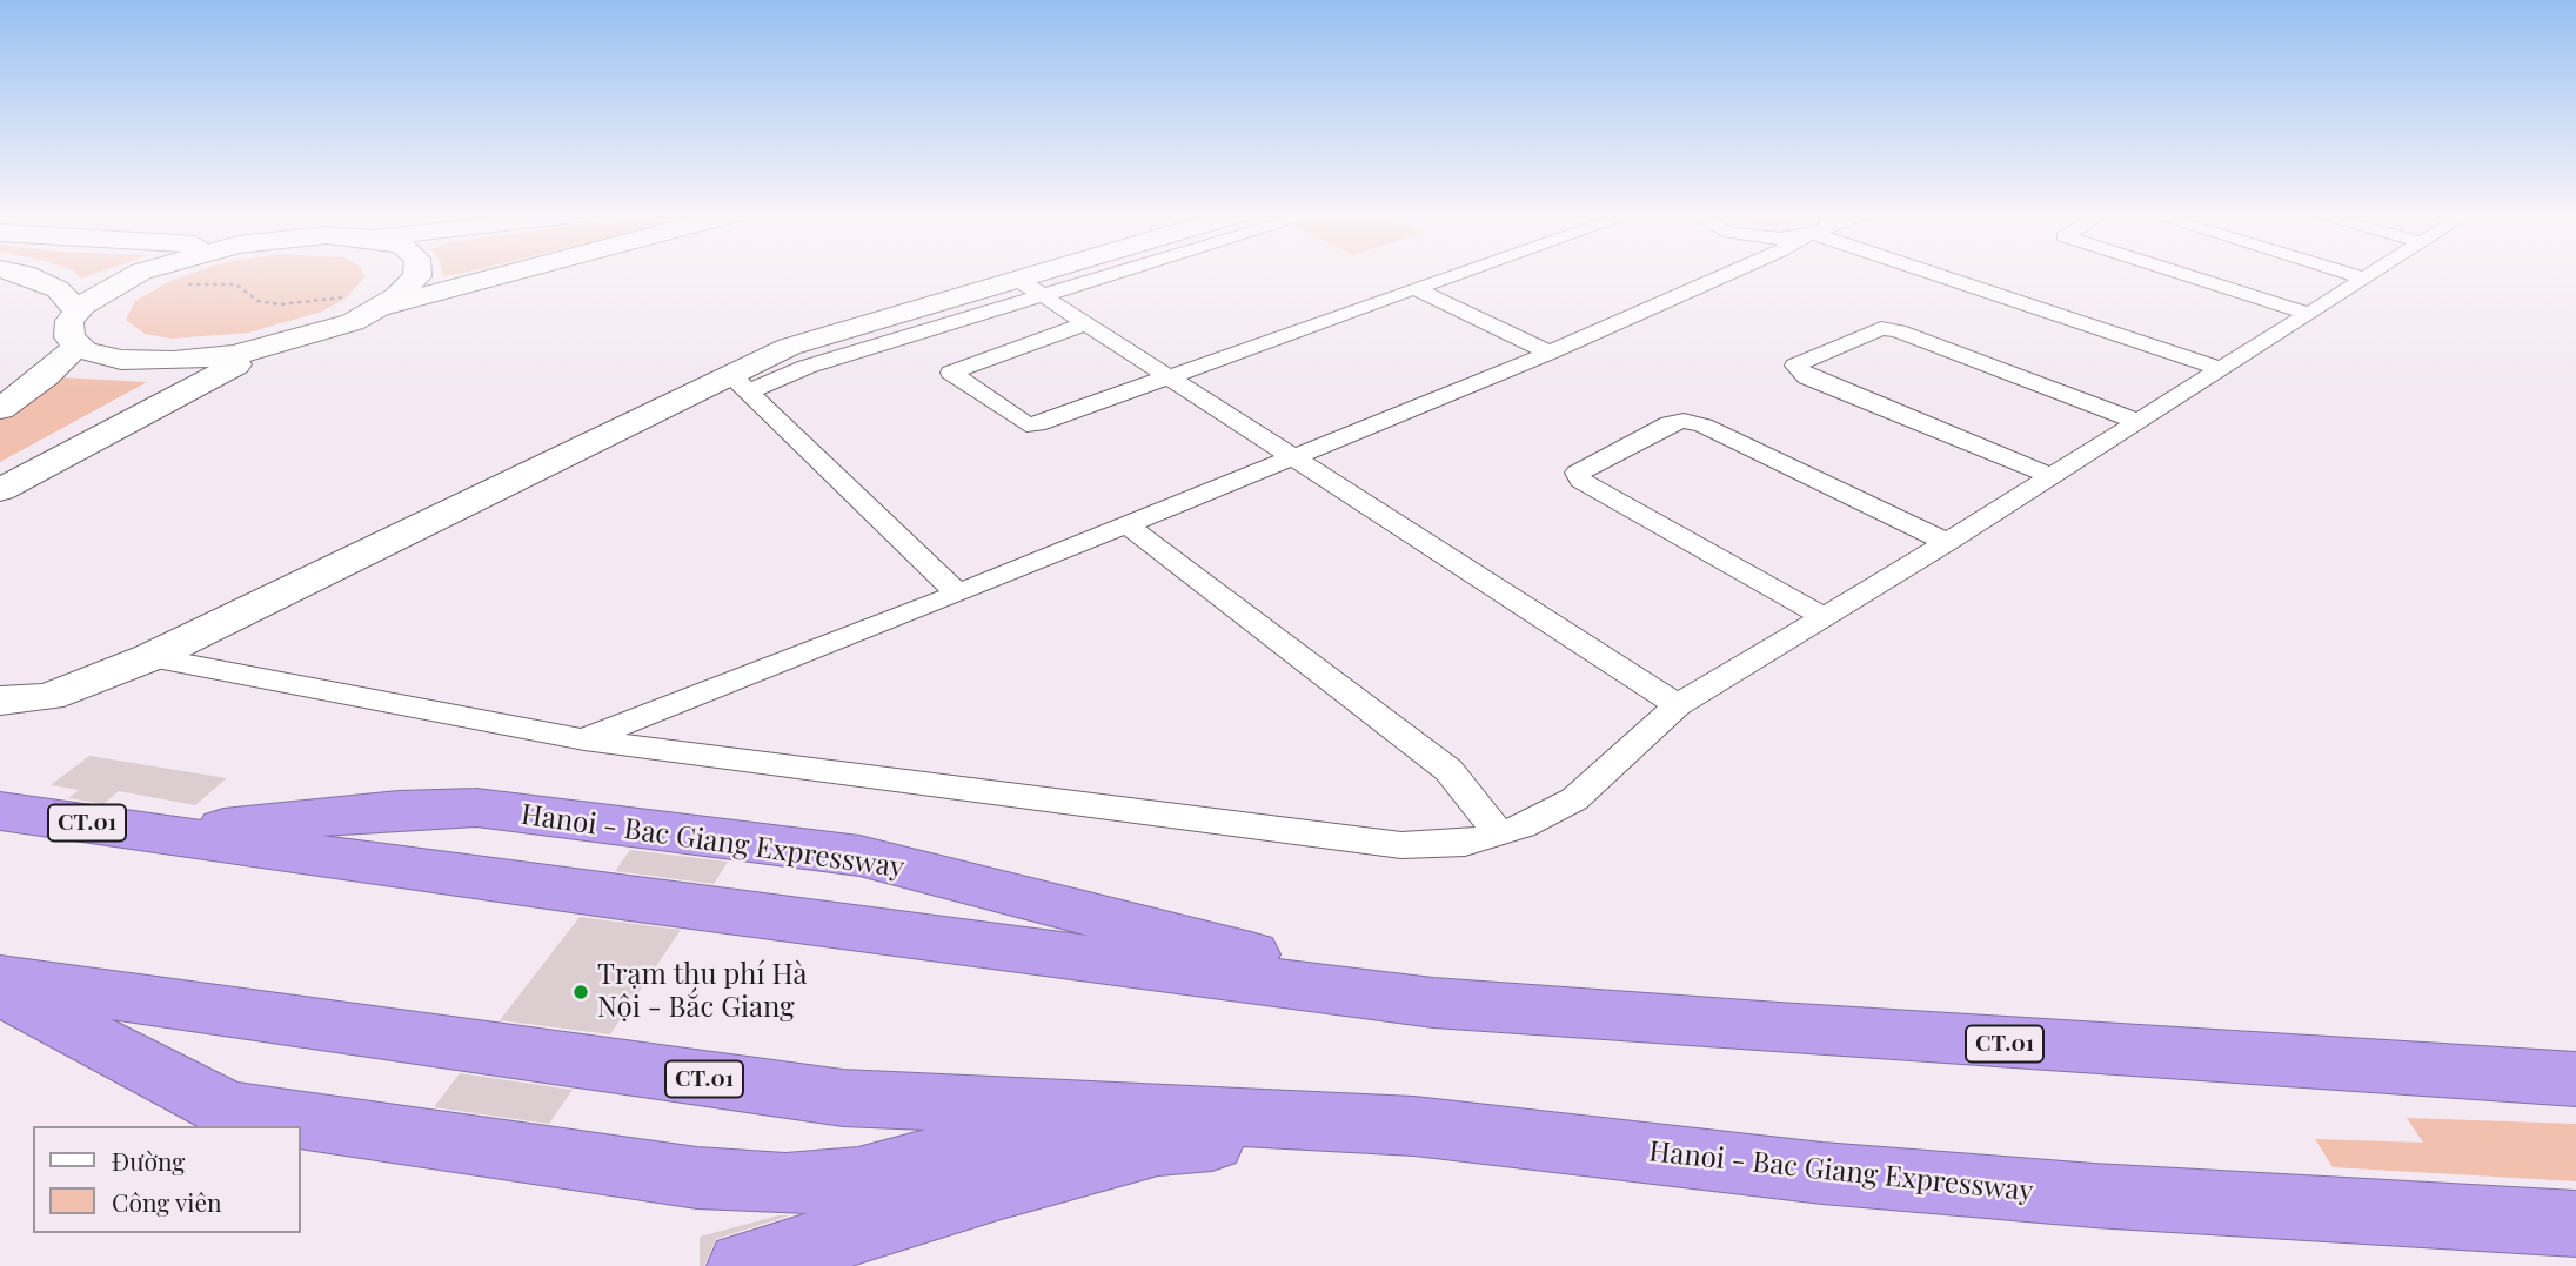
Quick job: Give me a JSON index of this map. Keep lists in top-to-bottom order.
{
  "streets": {
    "highway": ["CT.01", "Hanoi - Bac Giang Expressway"]
  },
  "places": ["Trạm thu phí Hà Nội - Bắc Giang"],
  "legend": ["Đường", "Công viên"]
}
